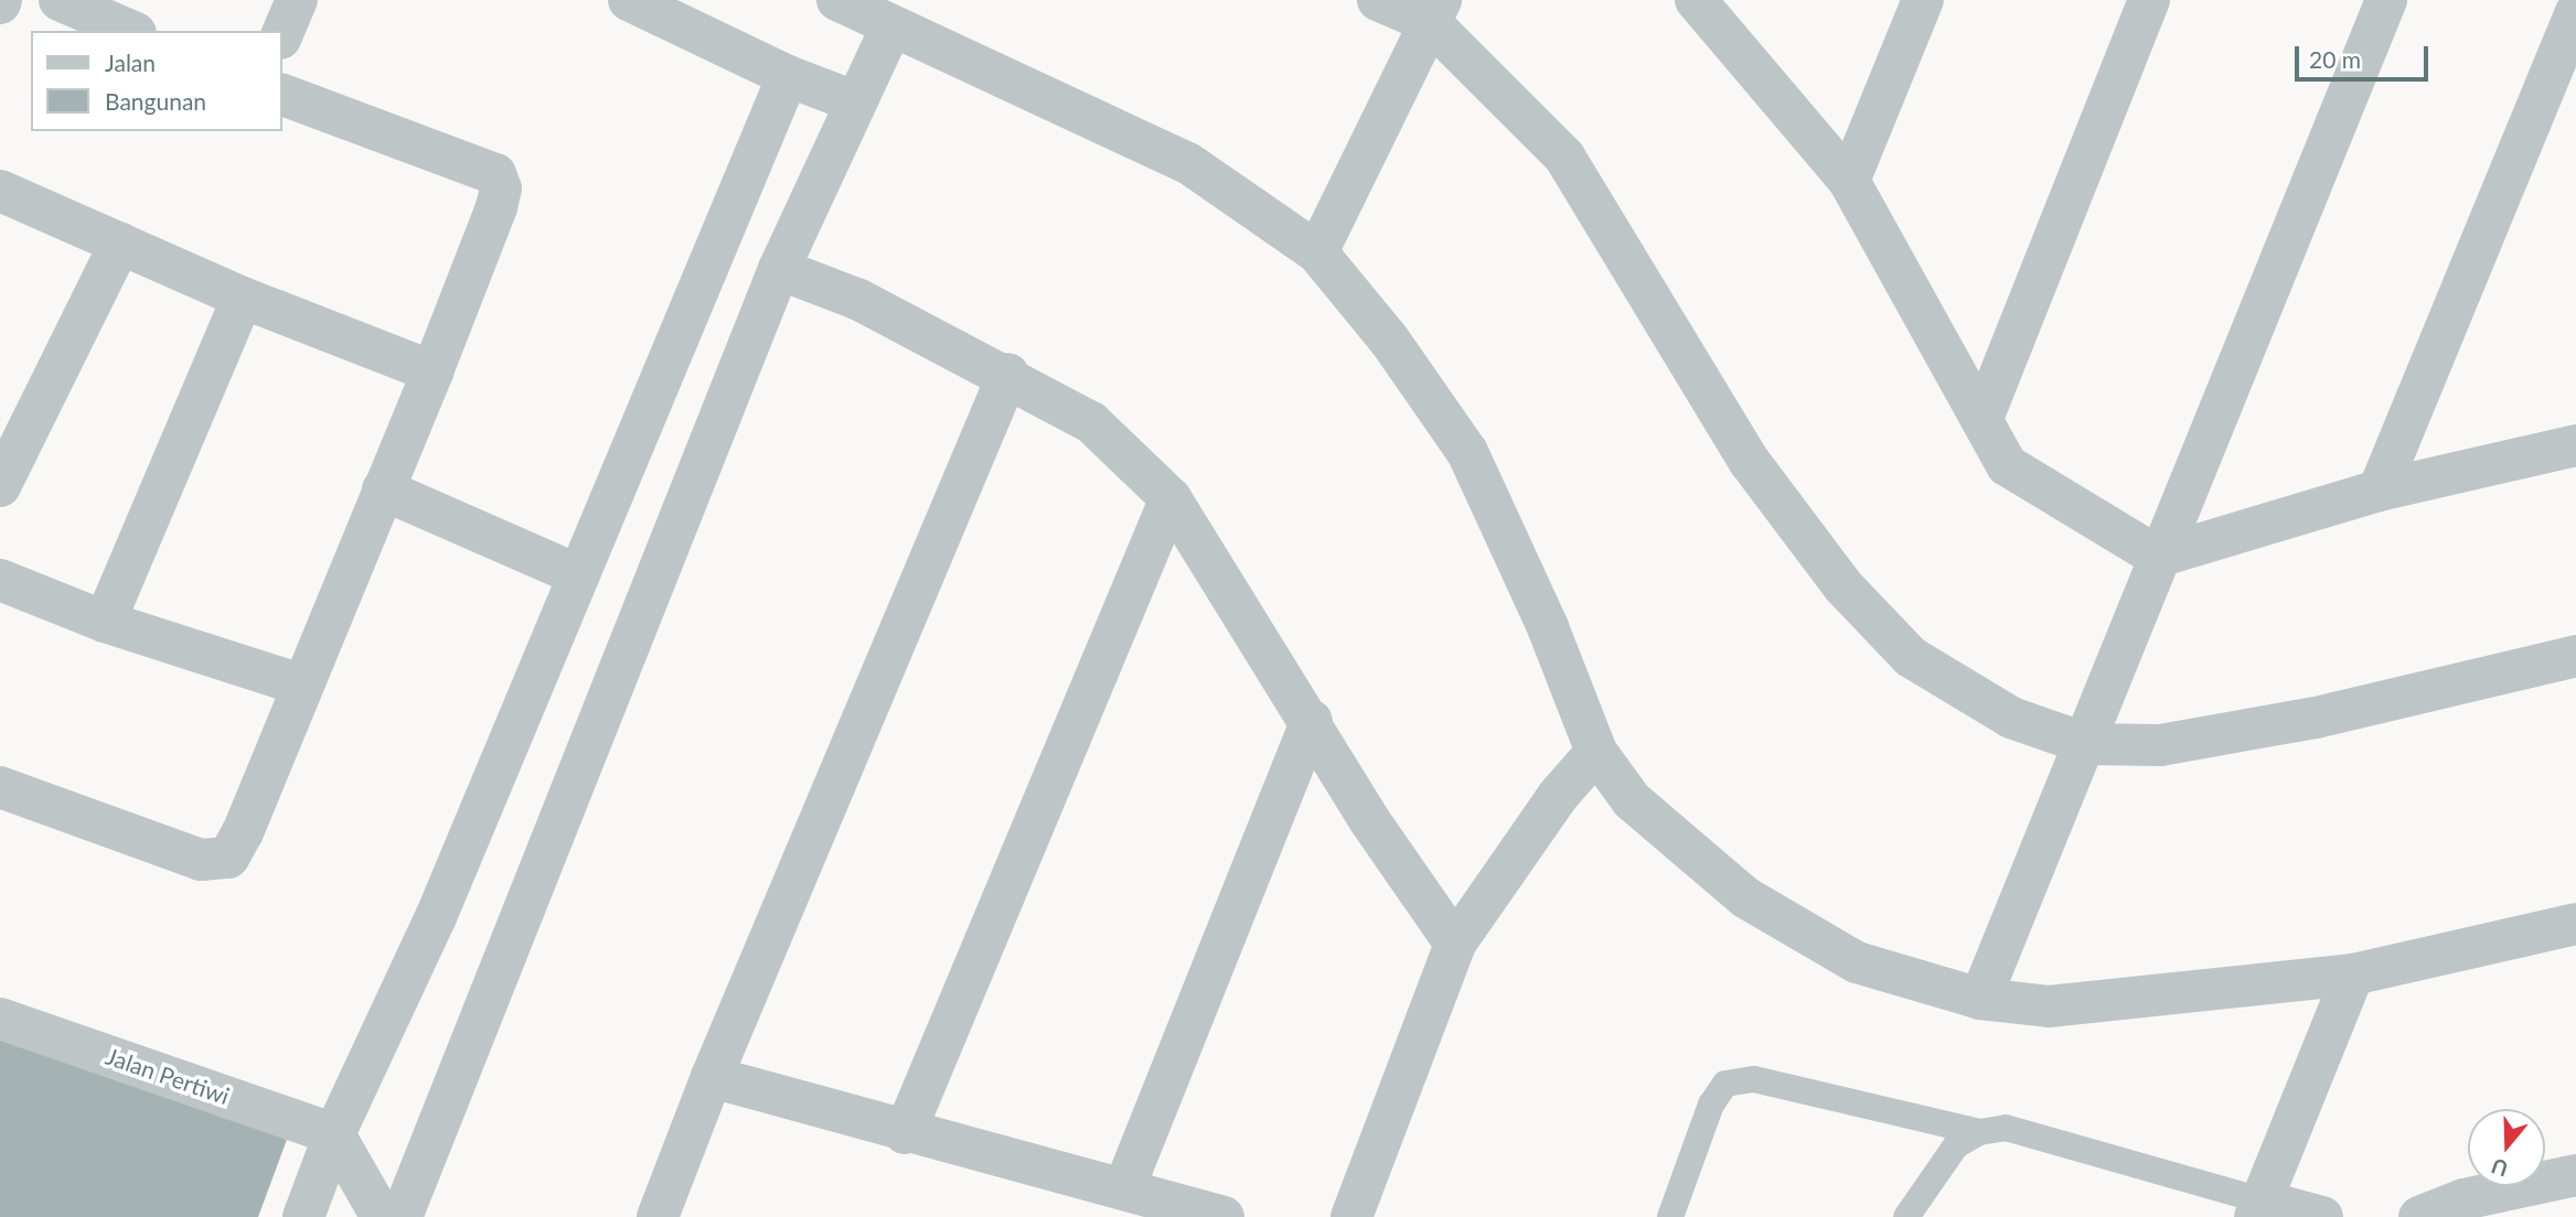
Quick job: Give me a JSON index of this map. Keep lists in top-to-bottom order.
{
  "streets": {
    "street": ["Jalan Pertiwi"]
  },
  "legend": ["Jalan", "Bangunan"],
  "scale_bar": "20 m",
  "north": "bottom"
}
